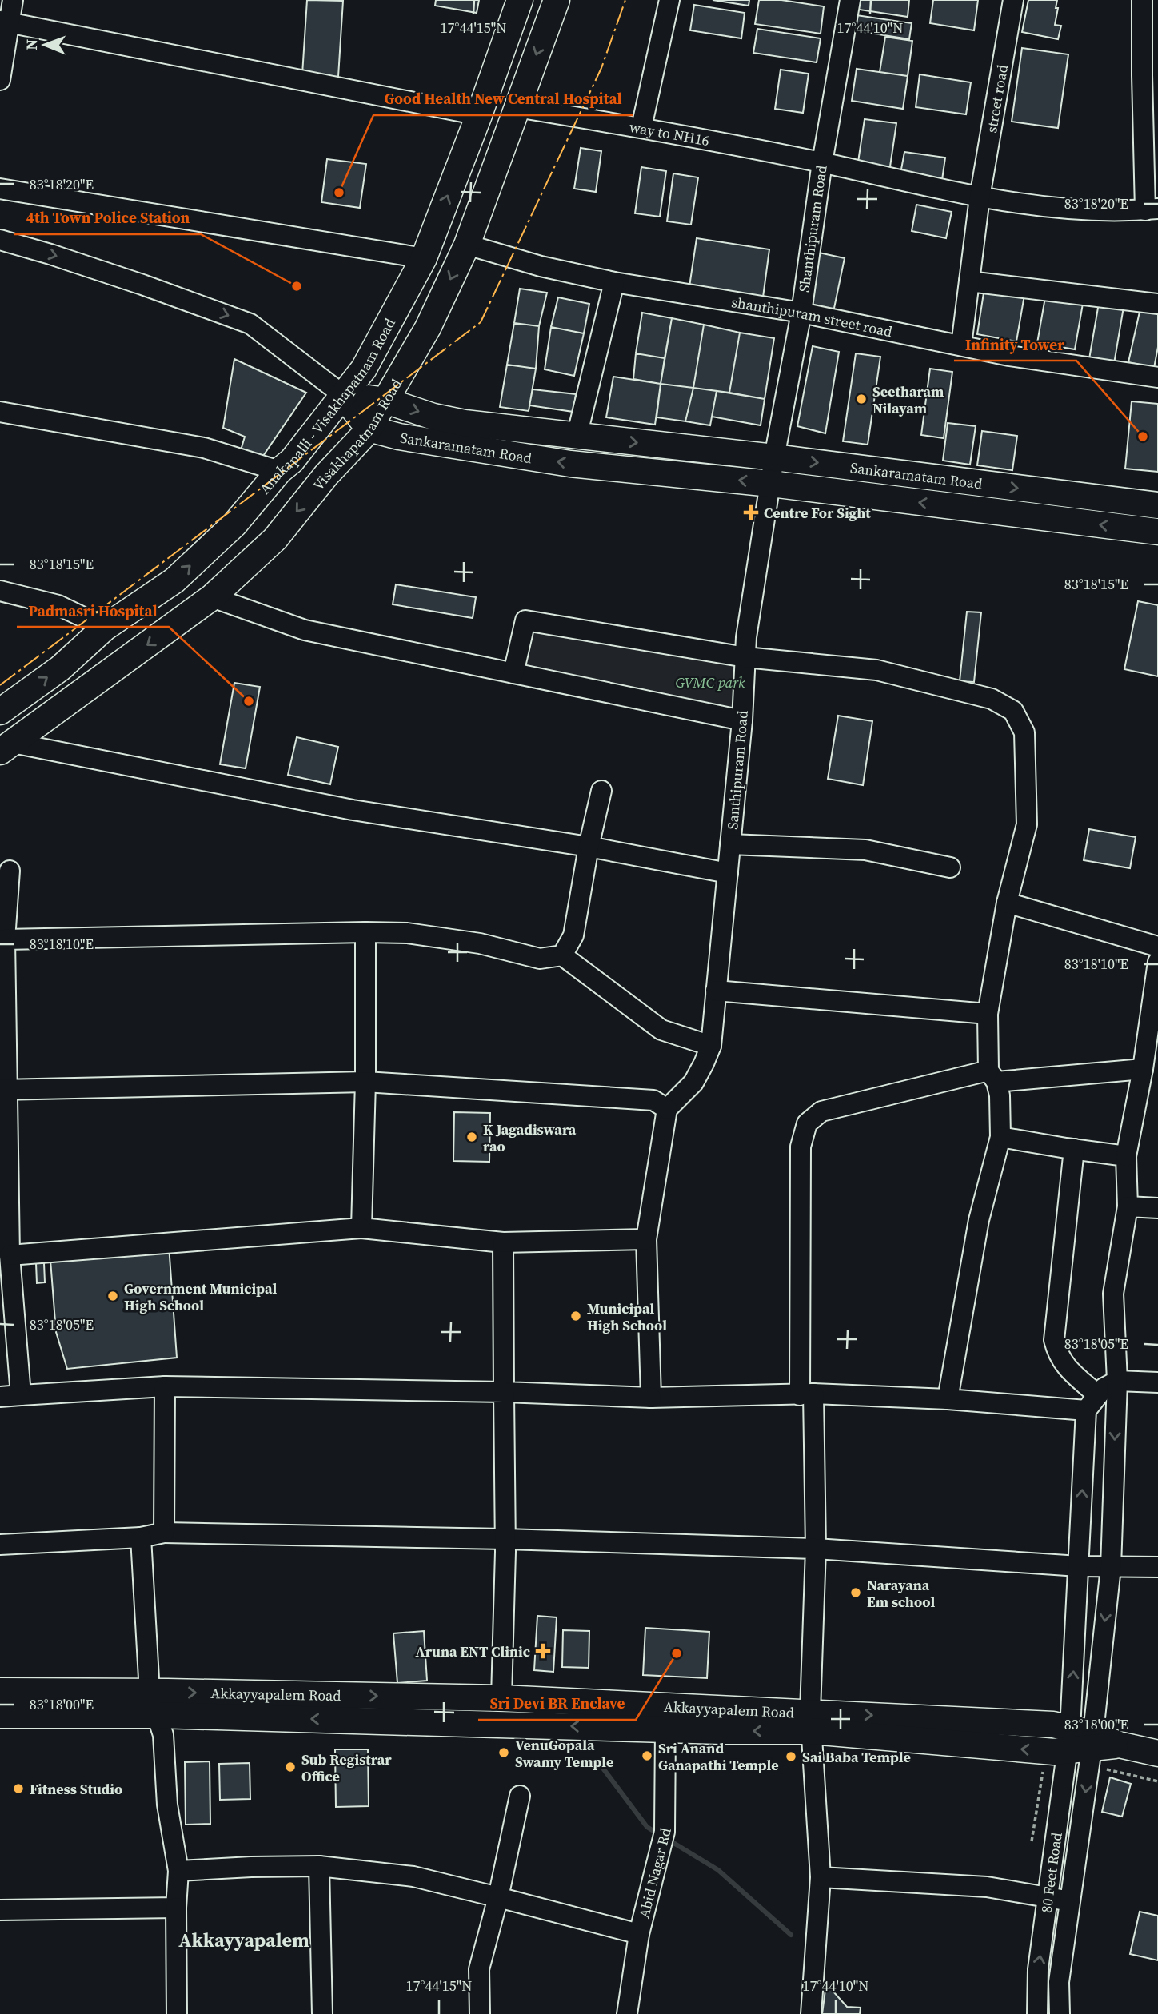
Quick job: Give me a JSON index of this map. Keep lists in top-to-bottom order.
{
  "streets": {
    "main road": [
      "Anakapalli - Visakhapatnam Road",
      "Visakhapatnam Road",
      "Sankaramatam Road",
      "Akkayyapalem Road"
    ],
    "street": [
      "street road",
      "way to NH16",
      "Shanthipuram Road",
      "shanthipuram street road",
      "Santhipuram Road",
      "Abid Nagar Rd",
      "80 Feet Road"
    ]
  },
  "crossings": [
    ["street road", "shanthipuram street road"],
    ["way to NH16", "Shanthipuram Road"],
    ["way to NH16", "Visakhapatnam Road"],
    ["Shanthipuram Road", "shanthipuram street road"],
    ["Shanthipuram Road", "Sankaramatam Road"],
    ["Shanthipuram Road", "Santhipuram Road"],
    ["shanthipuram street road", "Visakhapatnam Road"],
    ["Anakapalli - Visakhapatnam Road", "Sankaramatam Road"],
    ["Visakhapatnam Road", "Sankaramatam Road"],
    ["Sankaramatam Road", "Santhipuram Road"],
    ["Akkayyapalem Road", "80 Feet Road"]
  ],
  "one_way": ["Anakapalli - Visakhapatnam Road", "Visakhapatnam Road"],
  "districts": ["Akkayyapalem"],
  "parks": ["GVMC park"],
  "places": {
    "other": [
      "Good Health New Central Hospital",
      "4th Town Police Station",
      "Seetharam Nilayam",
      "Infinity Tower",
      "Padmasri Hospital",
      "K Jagadiswara rao",
      "Government Municipal High School",
      "Municipal High School",
      "Narayana Em school",
      "Sri Devi BR Enclave",
      "VenuGopala Swamy Temple",
      "Sri Anand Ganapathi Temple",
      "Sai Baba Temple",
      "Sub Registrar Office",
      "Fitness Studio"
    ],
    "health": ["Centre For Sight", "Aruna ENT Clinic"]
  },
  "north": "left",
  "coordinates": [
    "17°44'15\"N",
    "17°44'10\"N",
    "83°18'20\"E",
    "83°18'15\"E",
    "83°18'10\"E",
    "83°18'05\"E",
    "83°18'00\"E"
  ]
}
